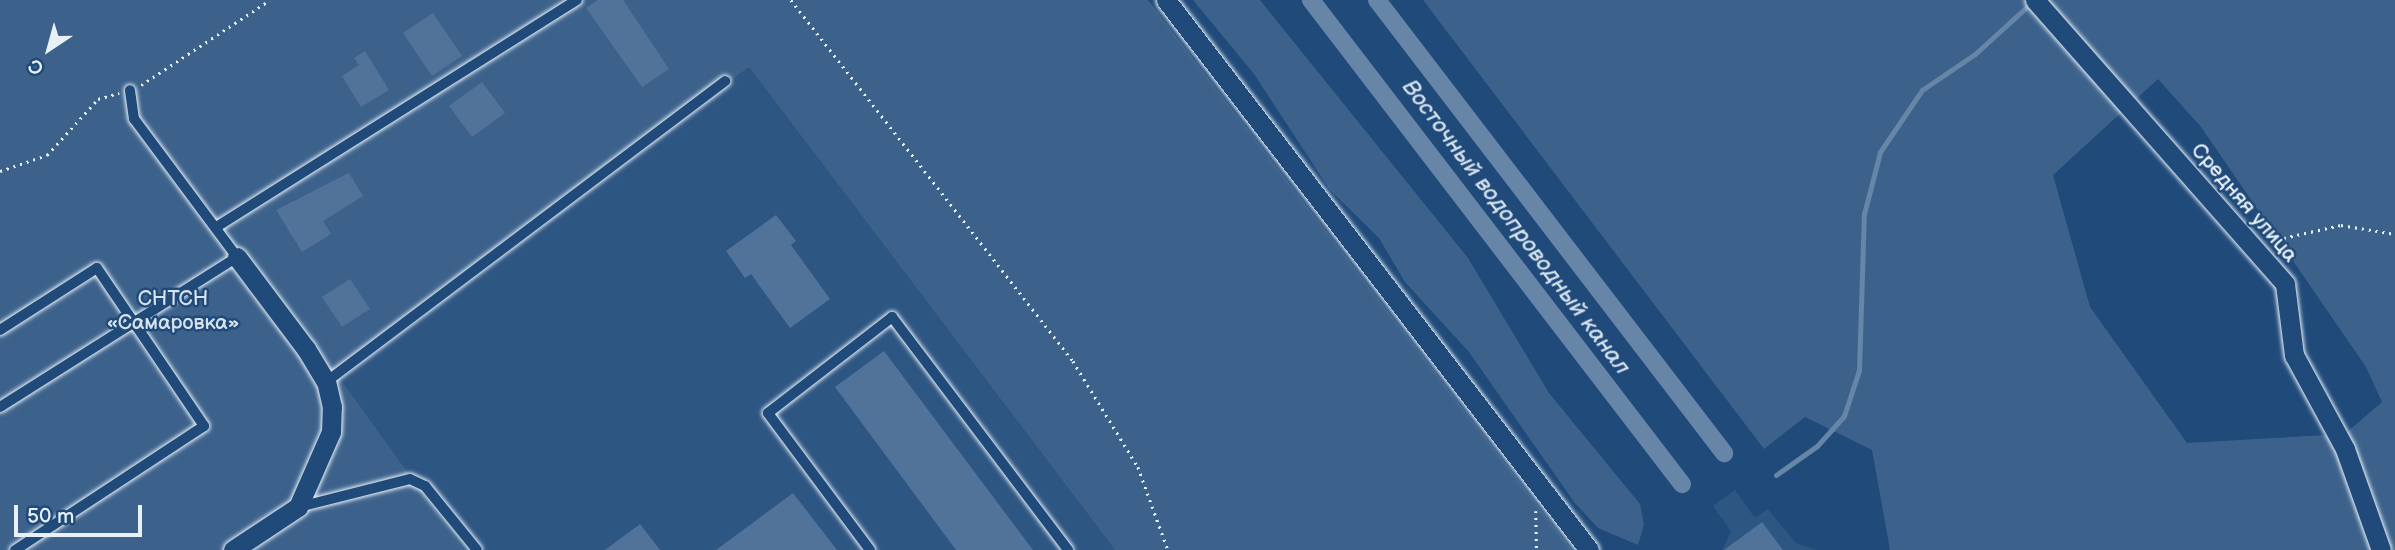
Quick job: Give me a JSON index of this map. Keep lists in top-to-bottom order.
{
  "streets": {
    "street": ["Средняя улица"]
  },
  "water": ["Восточный водопроводный канал"],
  "parks": ["СНТСН «Самаровка»"],
  "scale_bar": "50 m",
  "north": "bottom left"
}
